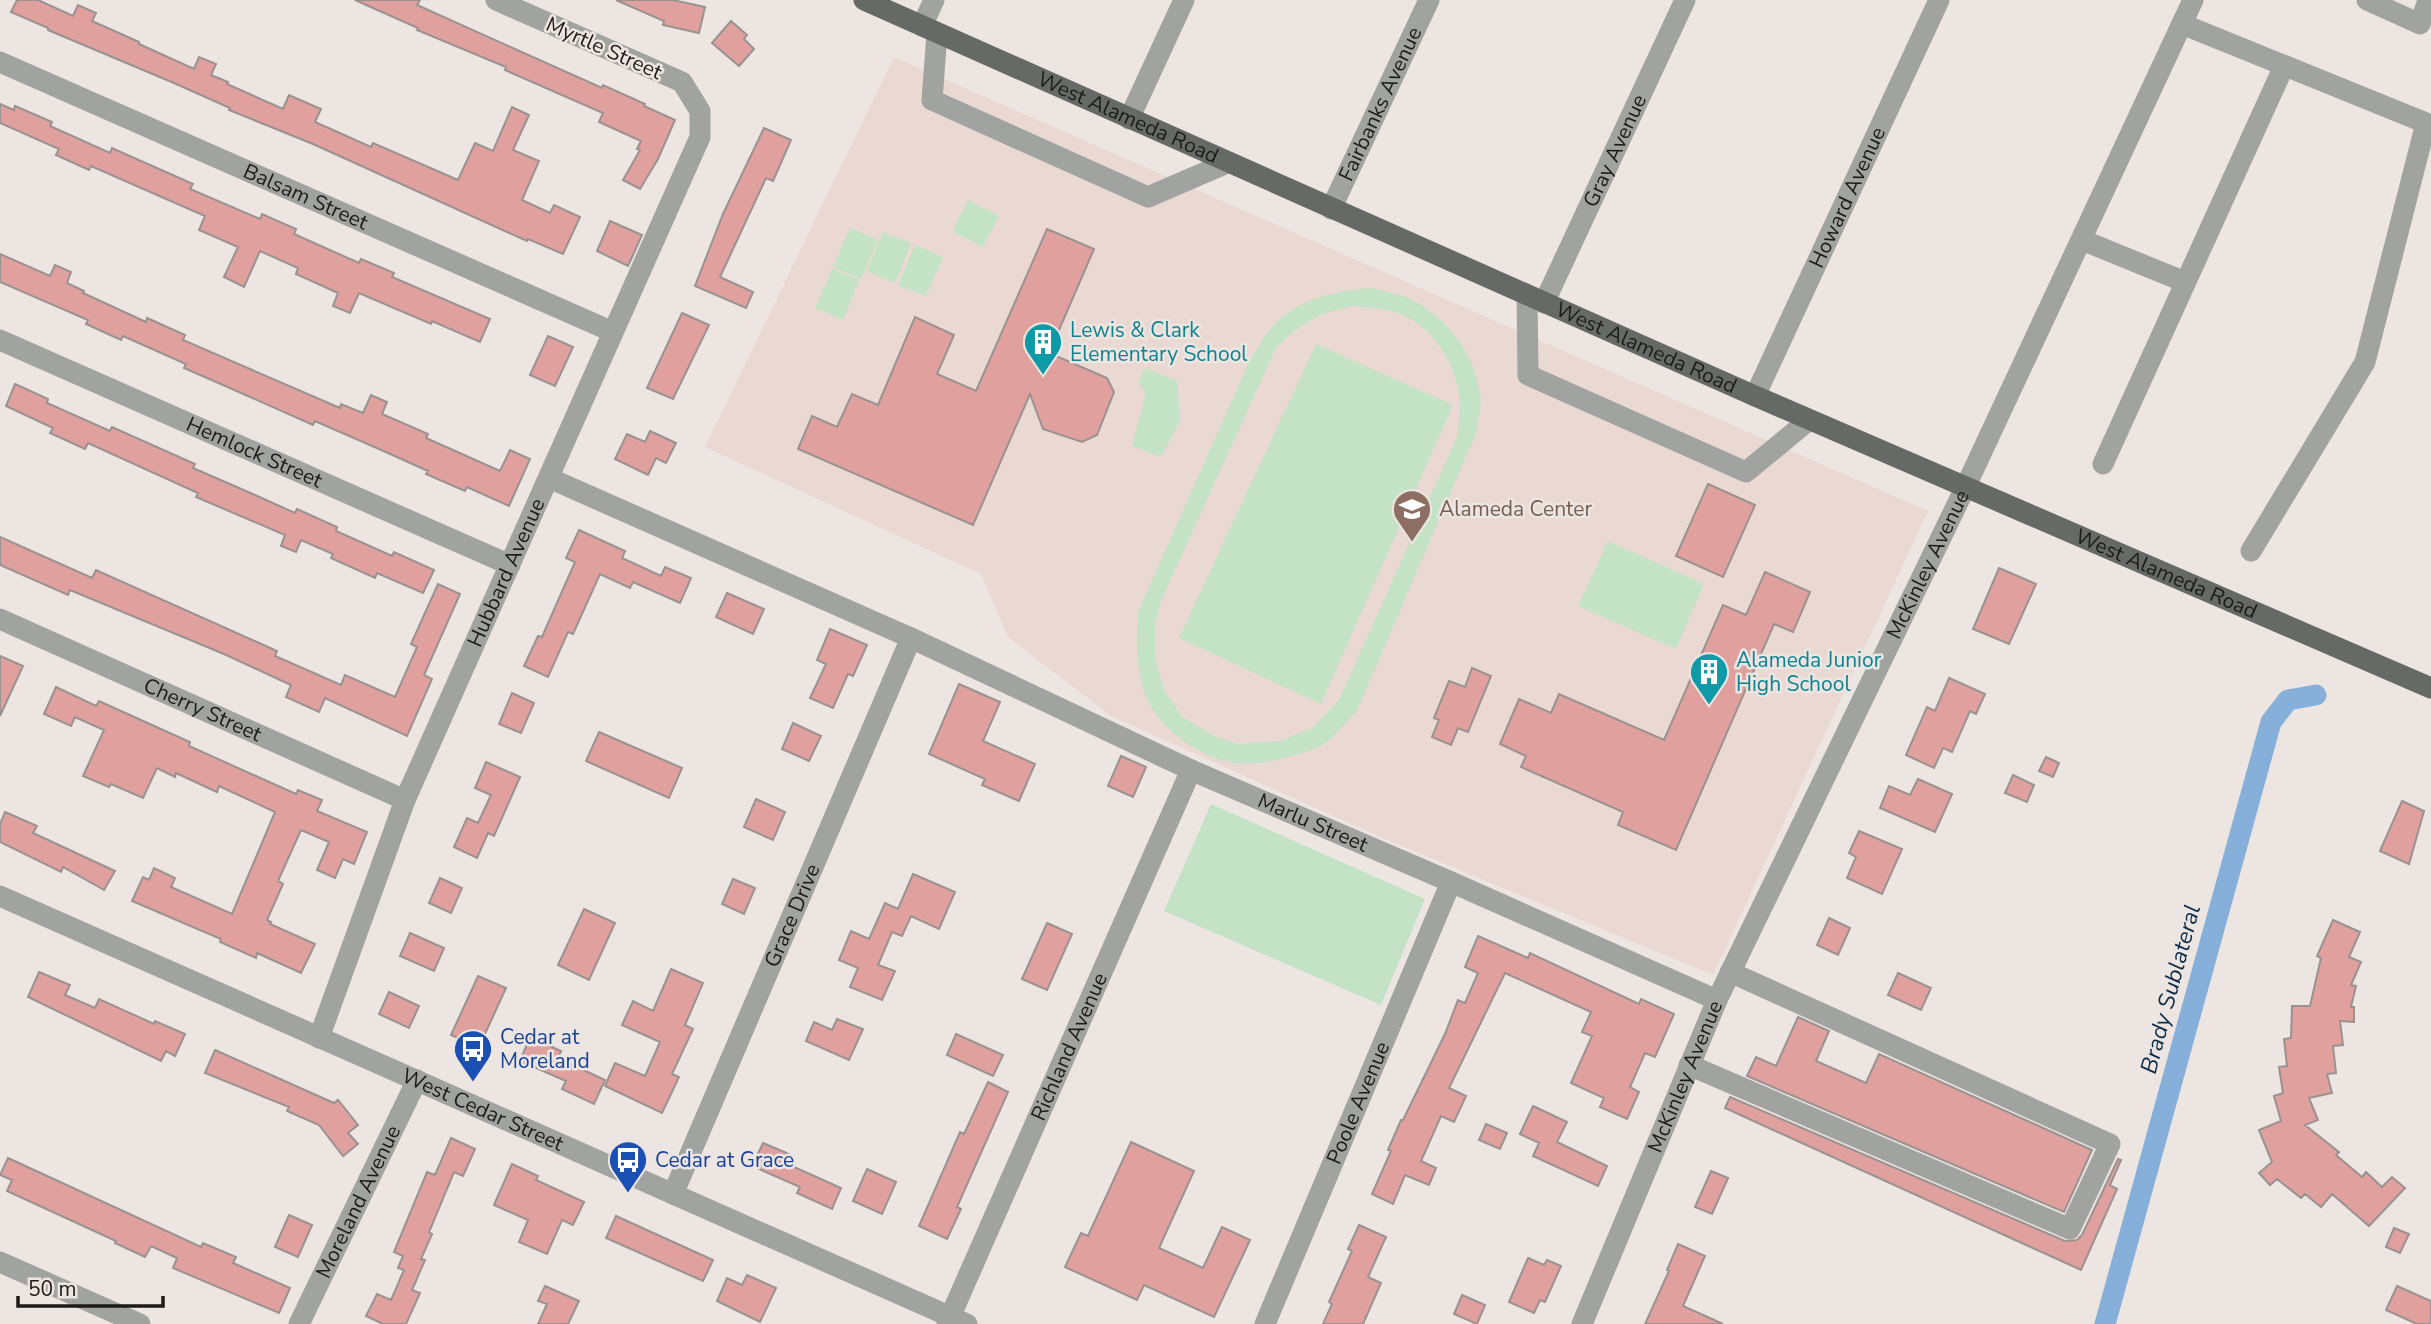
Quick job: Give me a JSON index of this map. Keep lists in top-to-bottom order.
{
  "streets": {
    "main road": ["West Alameda Road"],
    "street": [
      "Myrtle Street",
      "Fairbanks Avenue",
      "Gray Avenue",
      "Balsam Street",
      "Howard Avenue",
      "Hemlock Street",
      "McKinley Avenue",
      "Hubbard Avenue",
      "Cherry Street",
      "Marlu Street",
      "Grace Drive",
      "Richland Avenue",
      "Poole Avenue",
      "West Cedar Street",
      "Moreland Avenue"
    ]
  },
  "crossings": [
    ["Myrtle Street", "Hubbard Avenue"],
    ["Fairbanks Avenue", "West Alameda Road"],
    ["West Alameda Road", "Gray Avenue"],
    ["West Alameda Road", "Howard Avenue"],
    ["West Alameda Road", "McKinley Avenue"],
    ["Balsam Street", "Hubbard Avenue"],
    ["Hemlock Street", "Hubbard Avenue"],
    ["McKinley Avenue", "Marlu Street"],
    ["Hubbard Avenue", "Cherry Street"],
    ["Hubbard Avenue", "Marlu Street"],
    ["Hubbard Avenue", "West Cedar Street"],
    ["Marlu Street", "Grace Drive"],
    ["Marlu Street", "Richland Avenue"],
    ["Marlu Street", "Poole Avenue"],
    ["Grace Drive", "West Cedar Street"],
    ["Richland Avenue", "West Cedar Street"],
    ["West Cedar Street", "Moreland Avenue"]
  ],
  "water": ["Brady Sublateral"],
  "places": {
    "building": ["Lewis & Clark Elementary School", "Alameda Junior High School"],
    "school or university": ["Alameda Center"],
    "bus stop": ["Cedar at Moreland", "Cedar at Grace"]
  },
  "scale_bar": "50 m"
}
